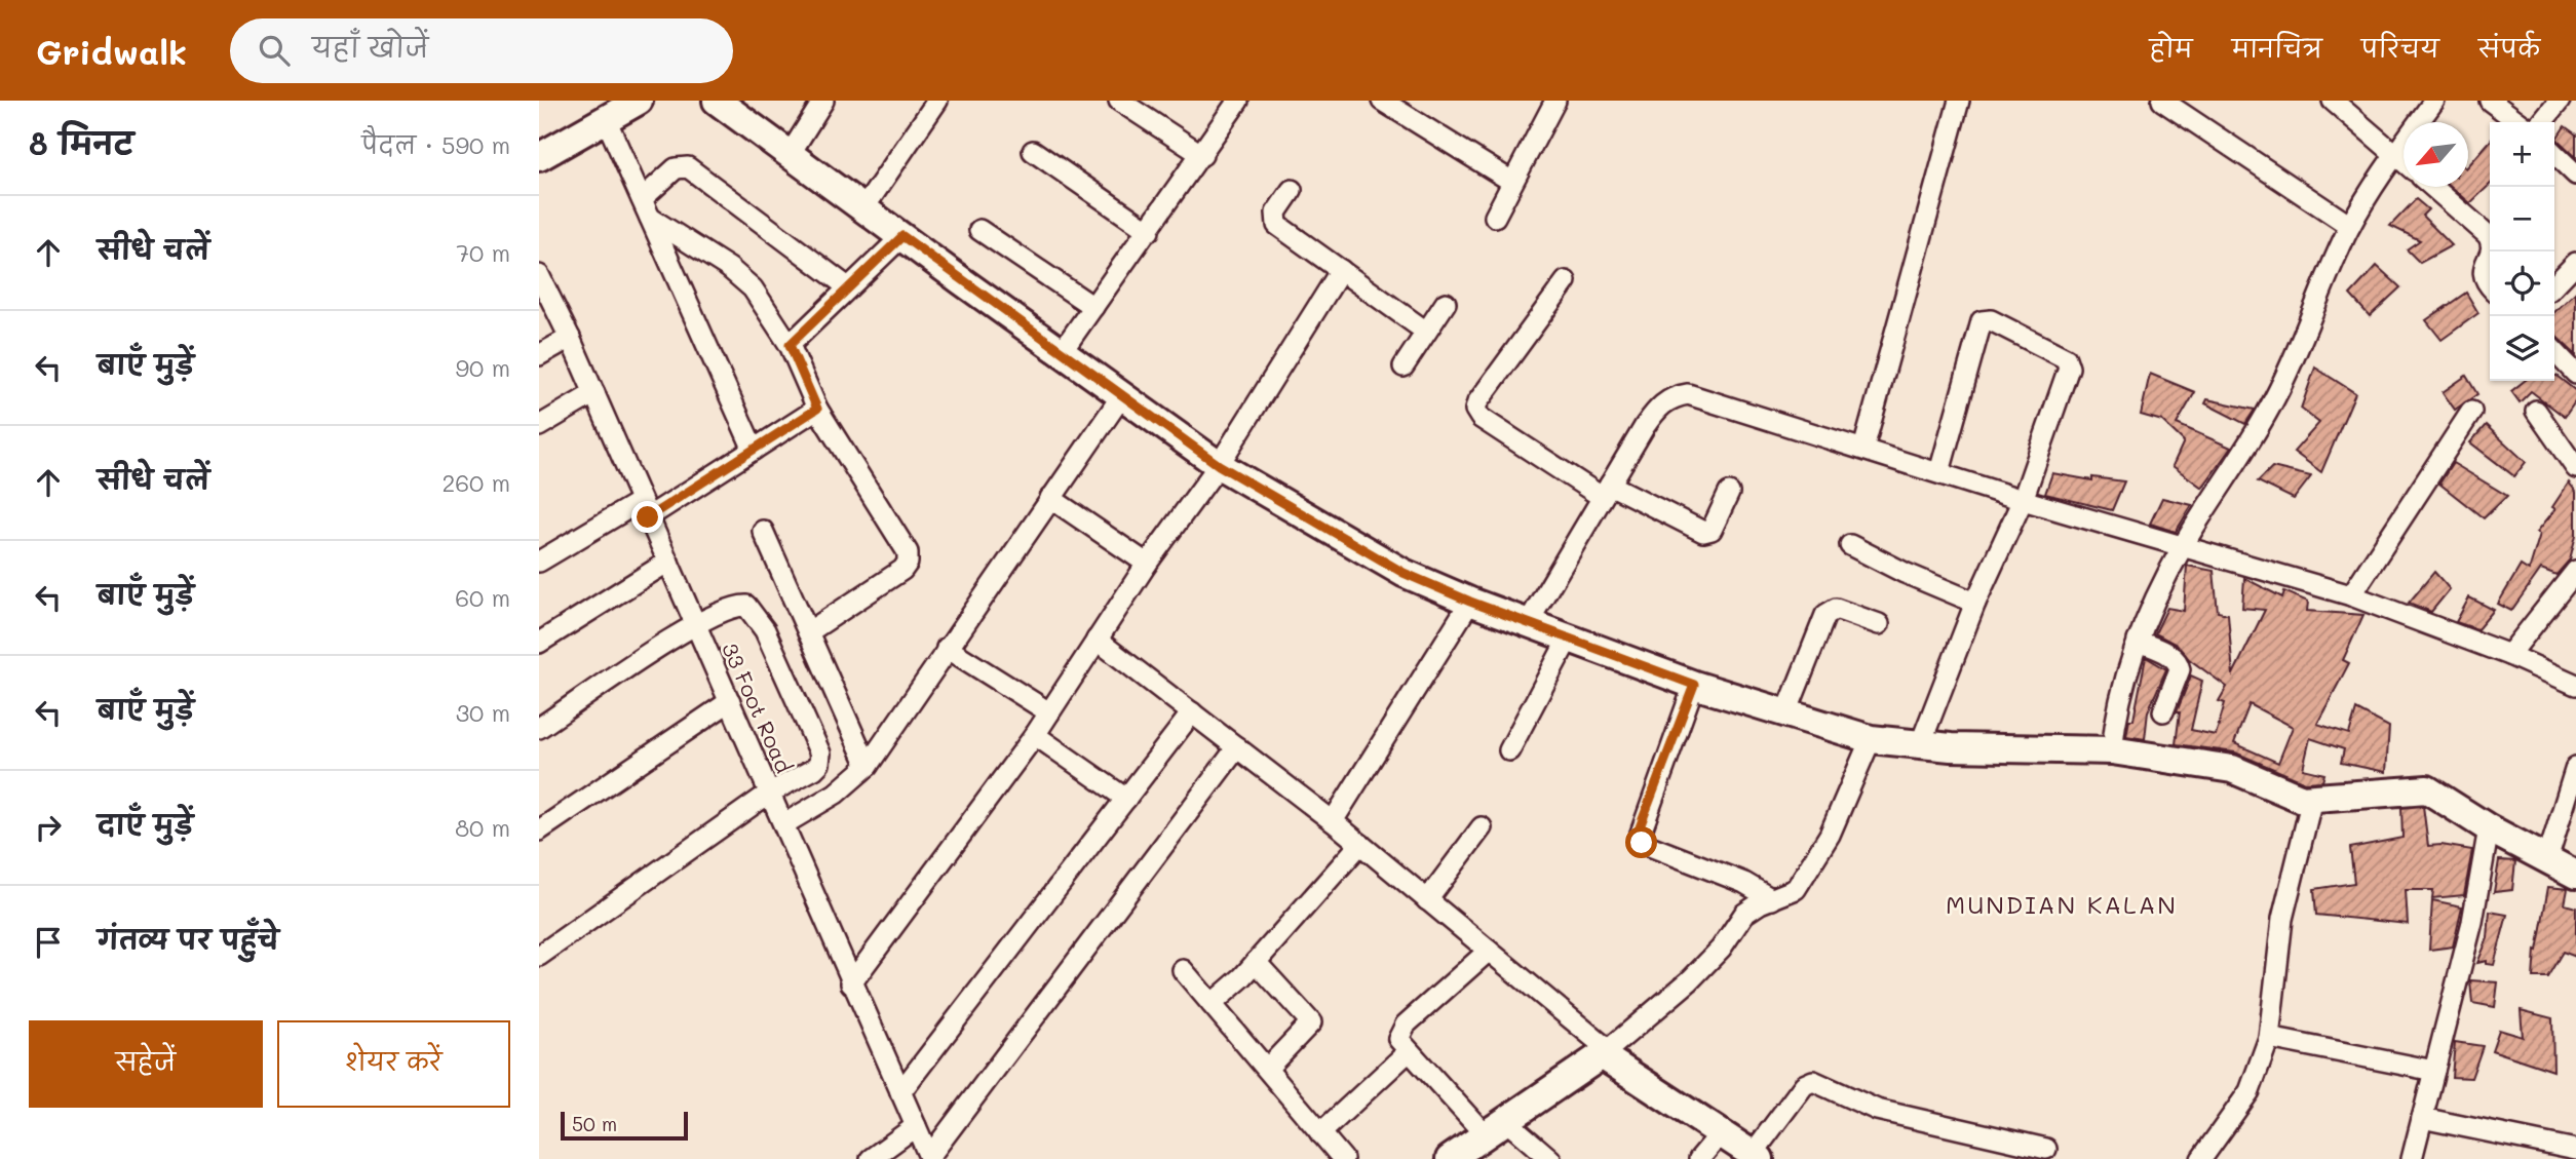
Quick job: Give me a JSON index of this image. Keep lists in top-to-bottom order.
{
  "streets": {
    "street": ["33 Foot Road"]
  },
  "districts": ["MUNDIAN KALAN"],
  "scale_bar": "50 m",
  "north": "bottom left",
  "page": {
    "header": "Gridwalk",
    "search": "यहाँ खोजें",
    "nav": [
      "होम",
      "मानचित्र",
      "परिचय",
      "संपर्क"
    ],
    "heading": ["8 मिनट", "पैदल · 590 m"],
    "map_buttons": ["+", "−"],
    "list": [
      ["सीधे चलें", "70 m"],
      ["बाएँ मुड़ें", "90 m"],
      ["सीधे चलें", "260 m"],
      ["बाएँ मुड़ें", "60 m"],
      ["बाएँ मुड़ें", "30 m"],
      ["दाएँ मुड़ें", "80 m"],
      "गंतव्य पर पहुँचे"
    ],
    "buttons": ["सहेजें", "शेयर करें"],
    "scale": "50 m"
  }
}
